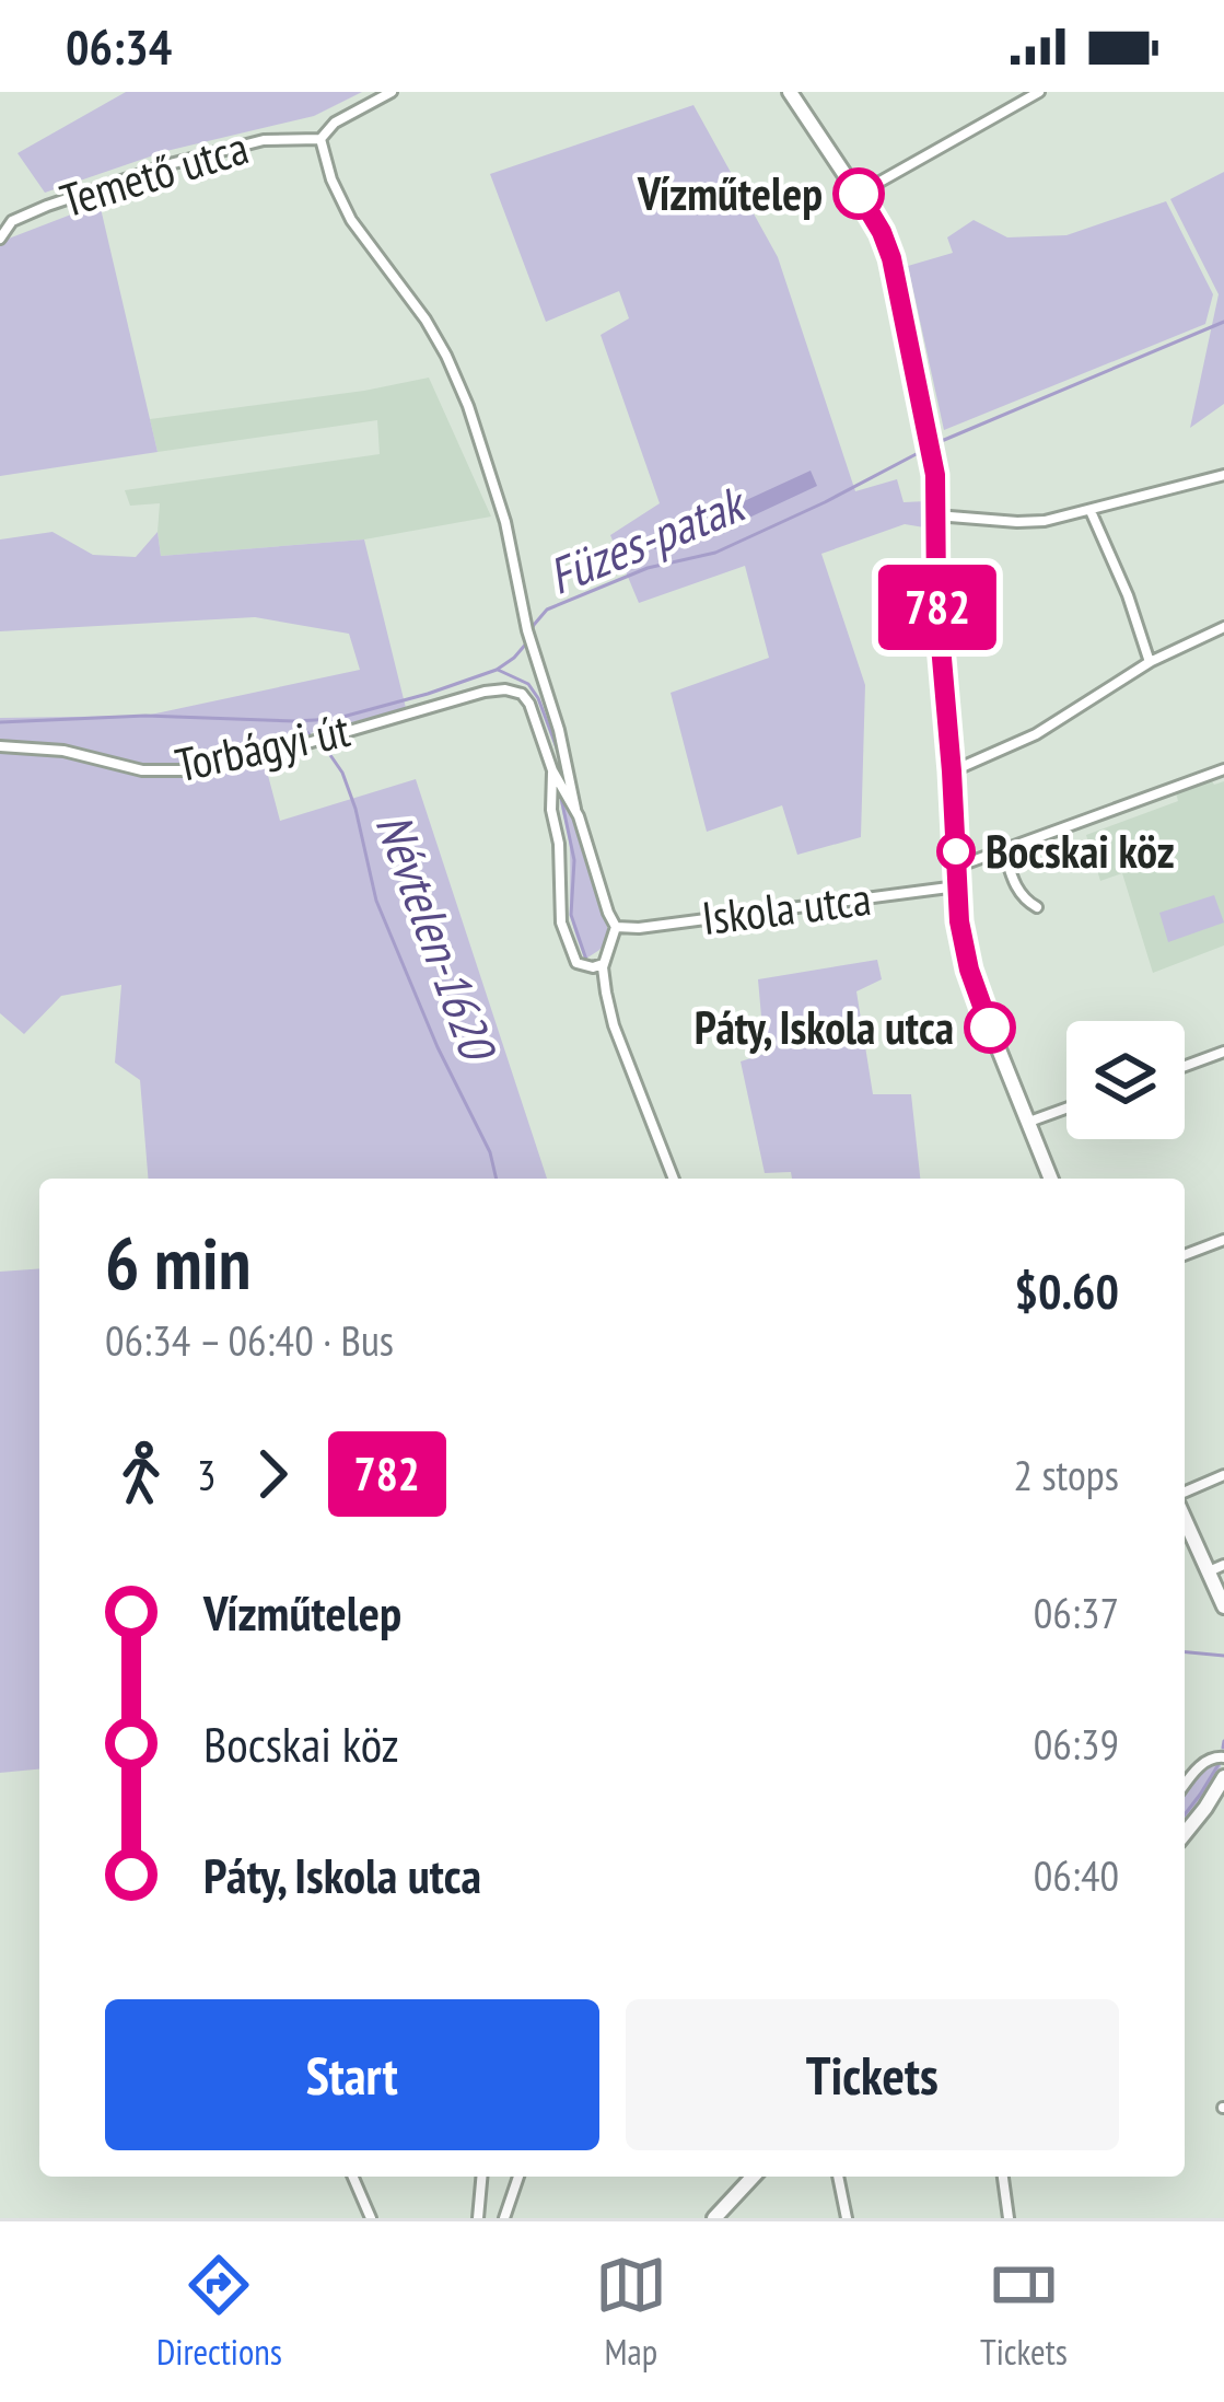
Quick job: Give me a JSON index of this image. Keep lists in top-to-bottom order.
{
  "streets": {
    "street": ["Temető utca", "Torbágyi út", "Iskola utca"]
  },
  "water": ["Füzes-patak", "Névtelen-1620"],
  "places": ["Vízműtelep", "Bocskai köz", "Páty, Iskola utca"],
  "lines": ["bus line 782"],
  "page": {
    "status": "06:34",
    "on_map": "782",
    "heading": ["6 min", "06:34 – 06:40 · Bus", "$0.60"],
    "legs": ["3", "782", "2 stops"],
    "list": [
      {
        "name": "Vízműtelep",
        "value": "06:37"
      },
      {
        "name": "Bocskai köz",
        "value": "06:39"
      },
      {
        "name": "Páty, Iskola utca",
        "value": "06:40"
      }
    ],
    "buttons": ["Start", "Tickets"],
    "tabs": ["Directions", "Map", "Tickets"]
  }
}
